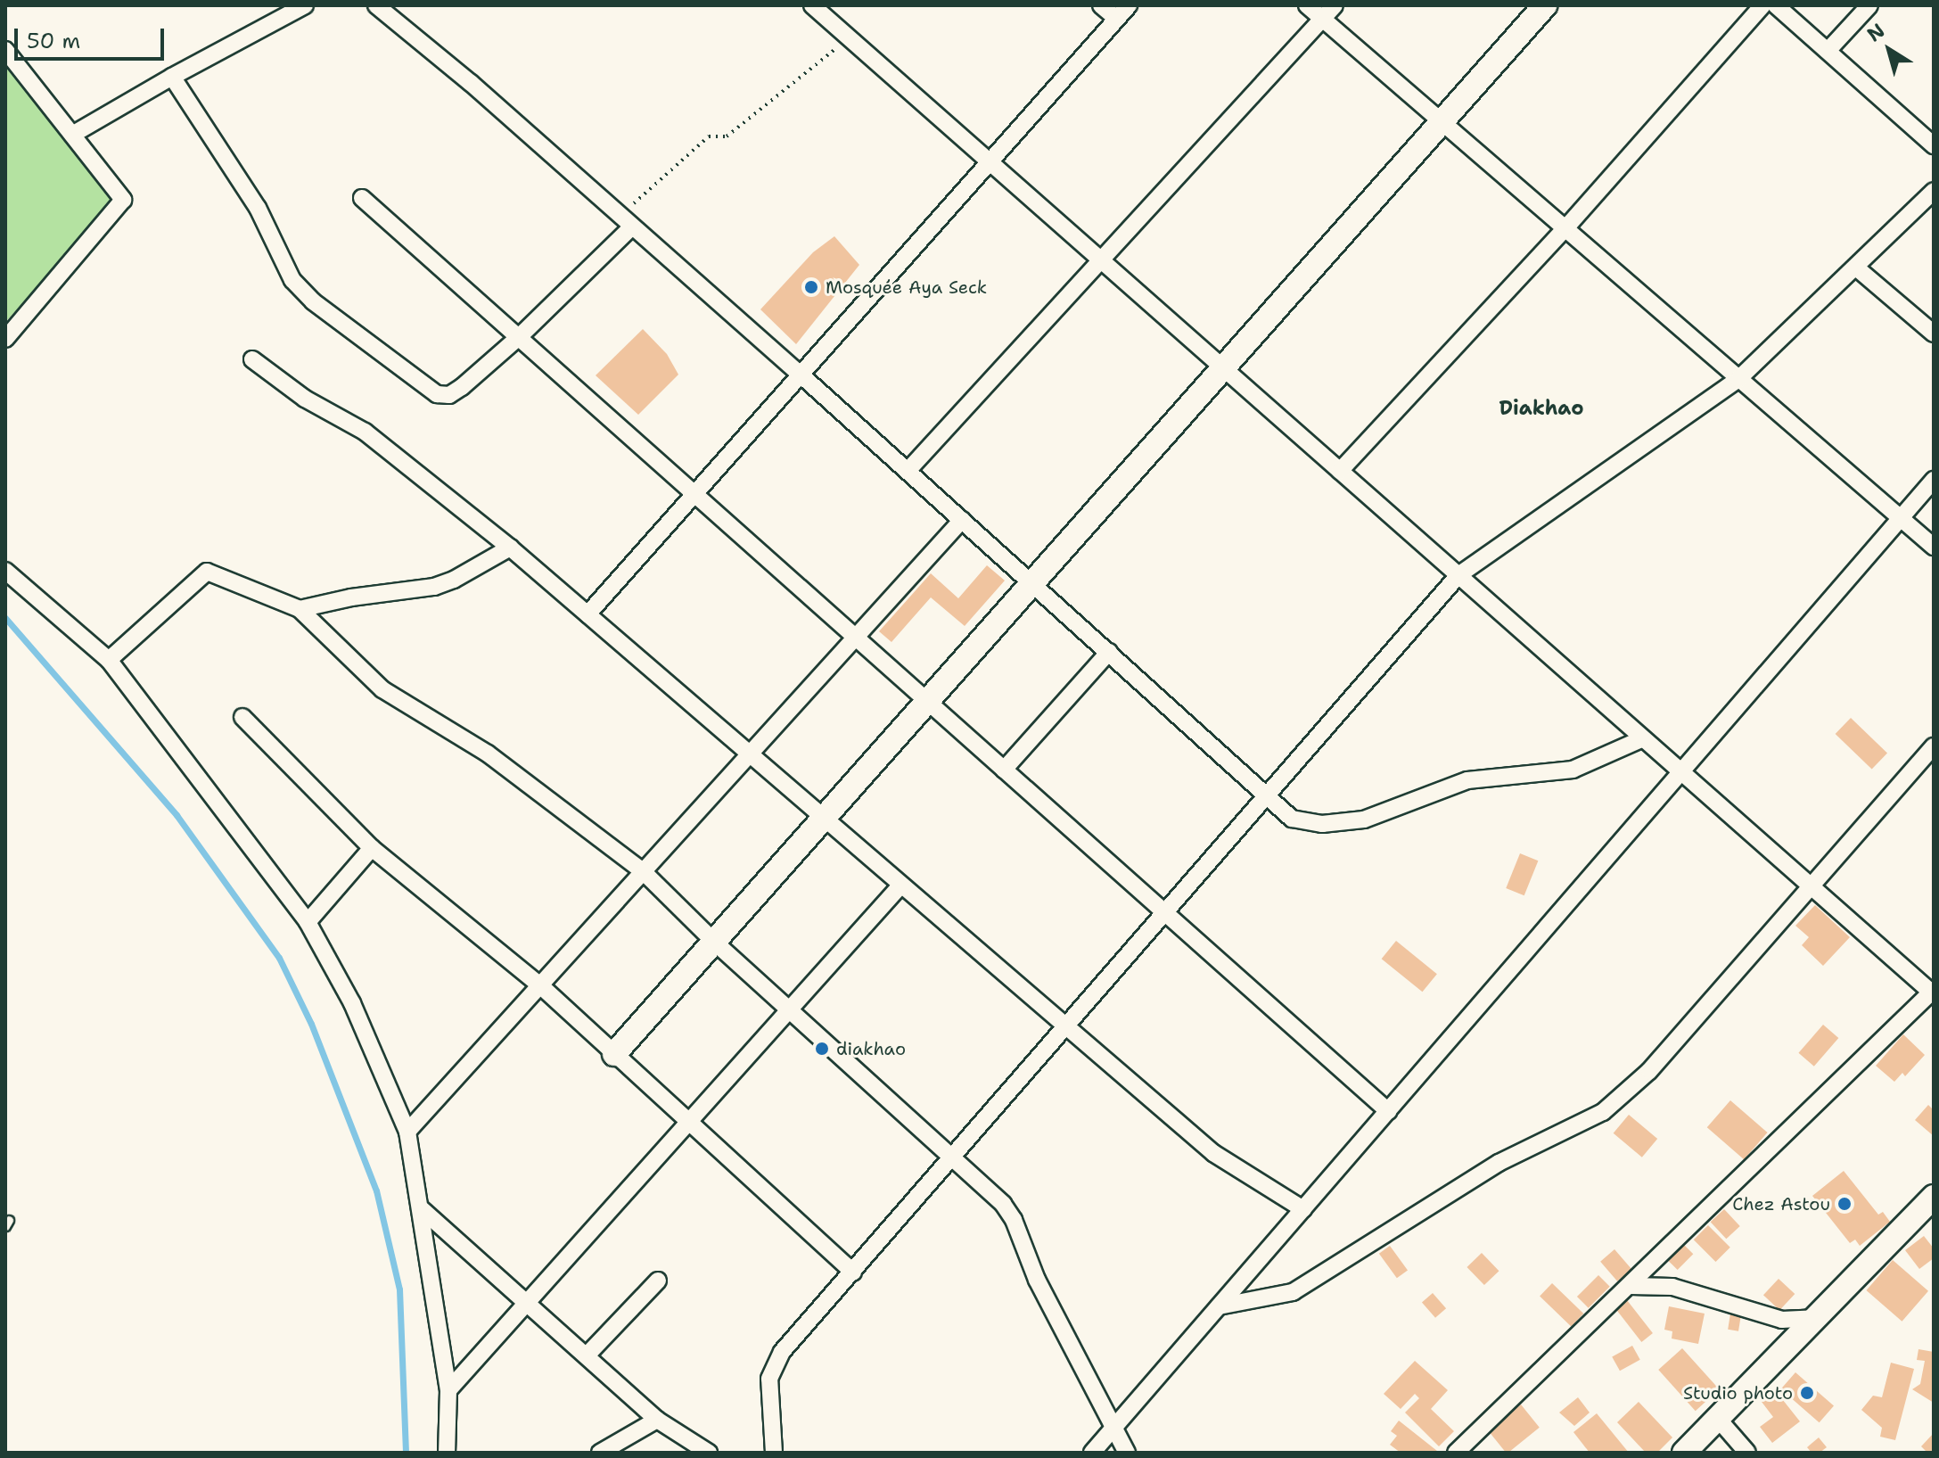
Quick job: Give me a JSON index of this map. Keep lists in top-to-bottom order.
{
  "districts": ["Diakhao"],
  "places": [
    "Mosquée Aya Seck",
    "diakhao",
    "Chez Astou",
    "Studio photo"
  ],
  "scale_bar": "50 m",
  "north": "top left"
}
